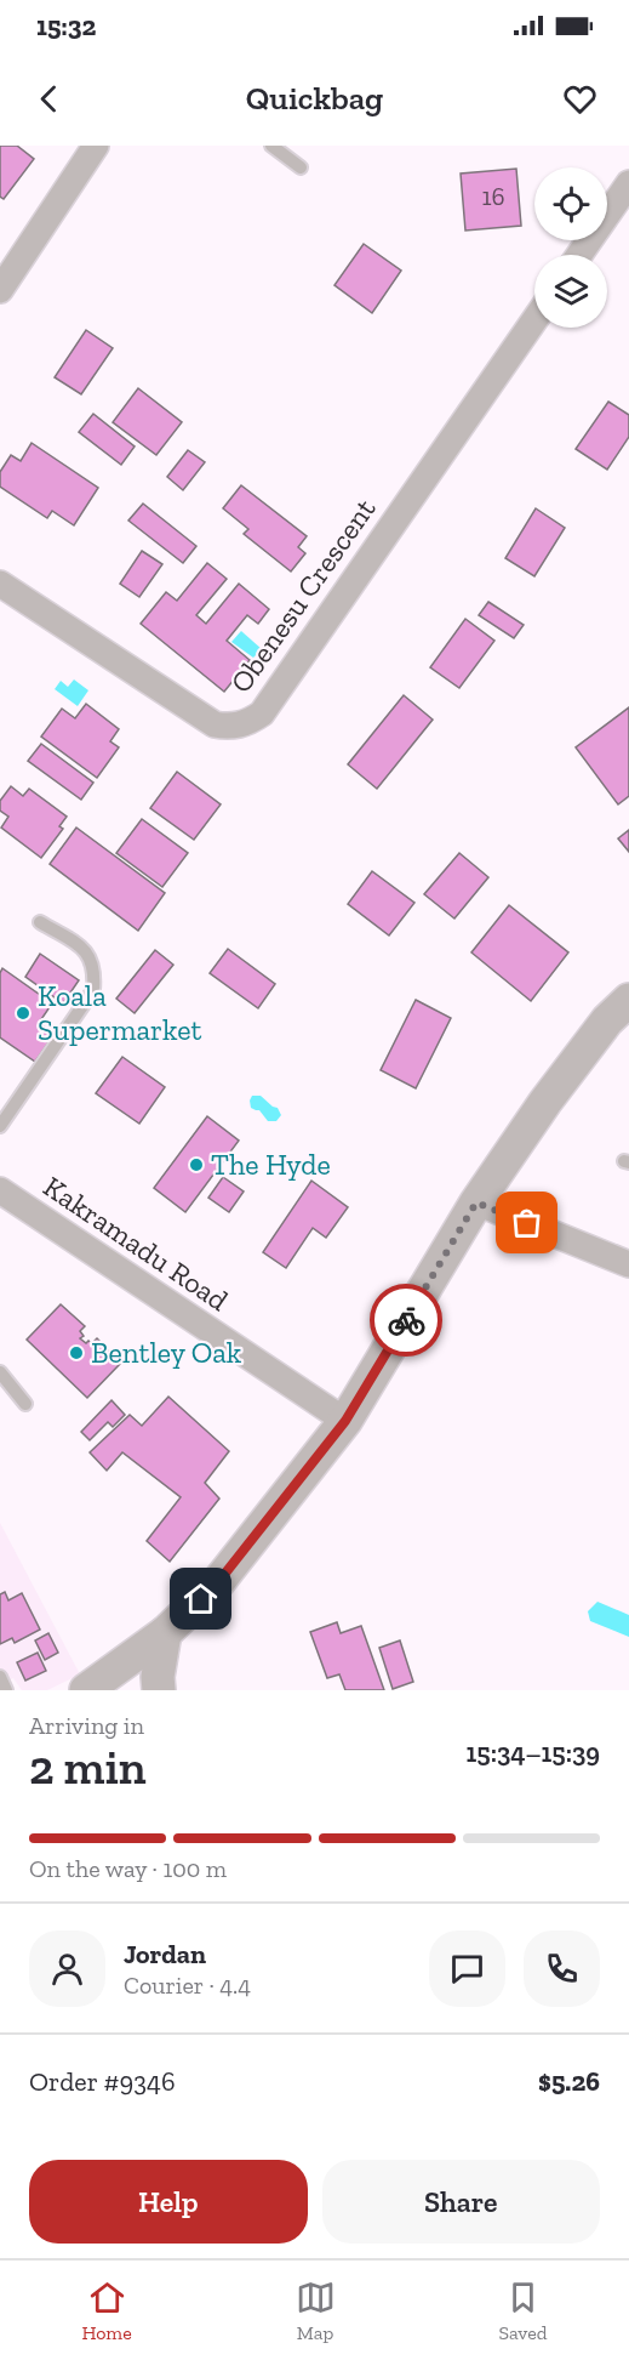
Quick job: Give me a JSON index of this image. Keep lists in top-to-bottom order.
{
  "streets": {
    "street": ["Obenesu Crescent", "Kakramadu Road"]
  },
  "places": ["Koala Supermarket", "The Hyde", "Bentley Oak"],
  "house_numbers": ["16"],
  "page": {
    "status": "15:32",
    "header": "Quickbag",
    "heading": ["2 min", "Arriving in", "15:34–15:39"],
    "panel": [
      "Jordan",
      "Courier · 4.4",
      "Order #9346",
      "$5.26"
    ],
    "bar": "On the way · 100 m",
    "buttons": ["Help", "Share"],
    "tabs": ["Home", "Map", "Saved"]
  }
}
